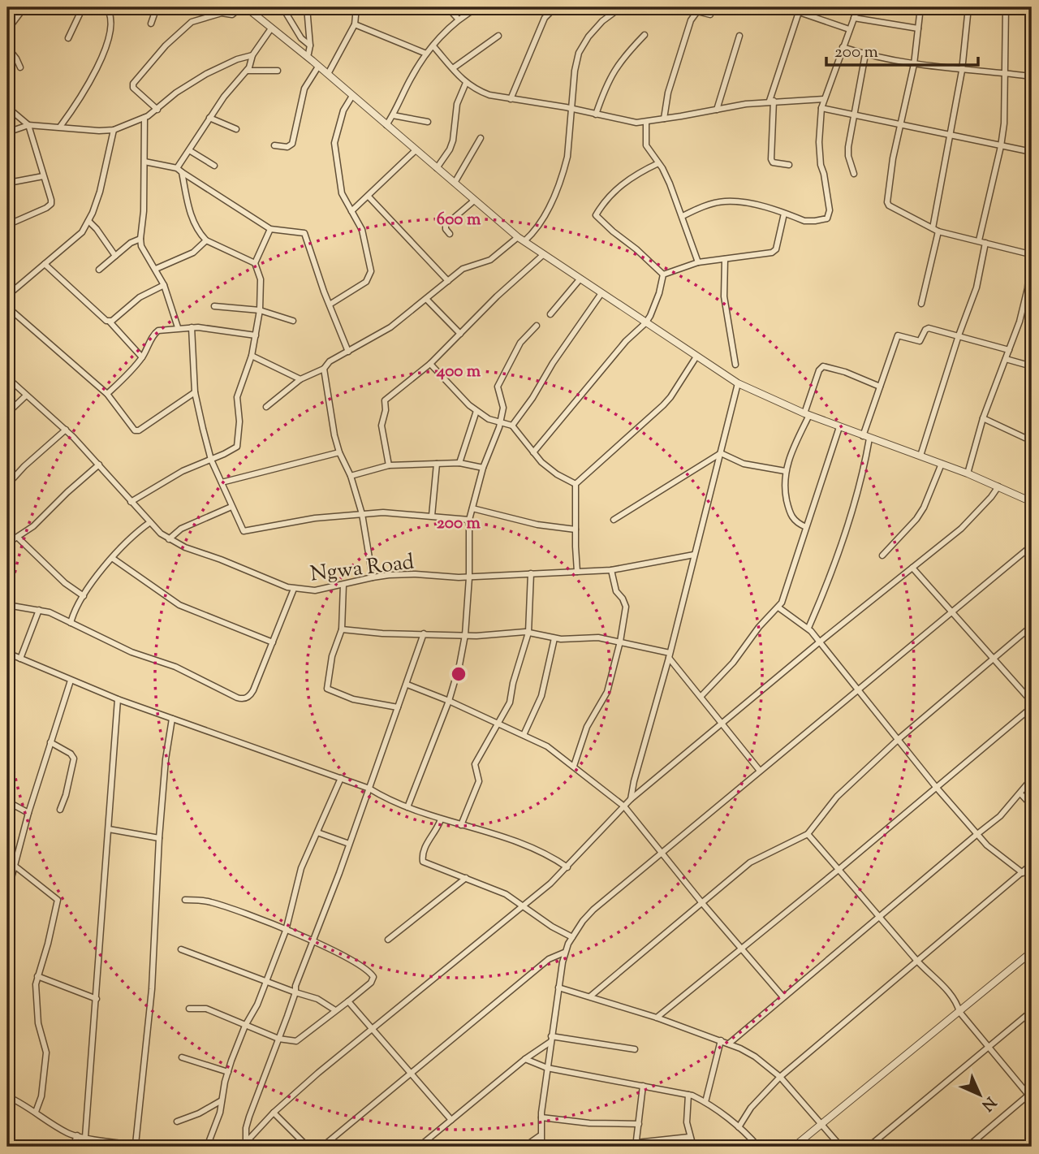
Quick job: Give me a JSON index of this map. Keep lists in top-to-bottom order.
{
  "streets": {
    "street": ["Ngwa Road"]
  },
  "scale_bar": "200 m",
  "north": "bottom right",
  "rings": ["600 m", "400 m", "200 m"]
}
